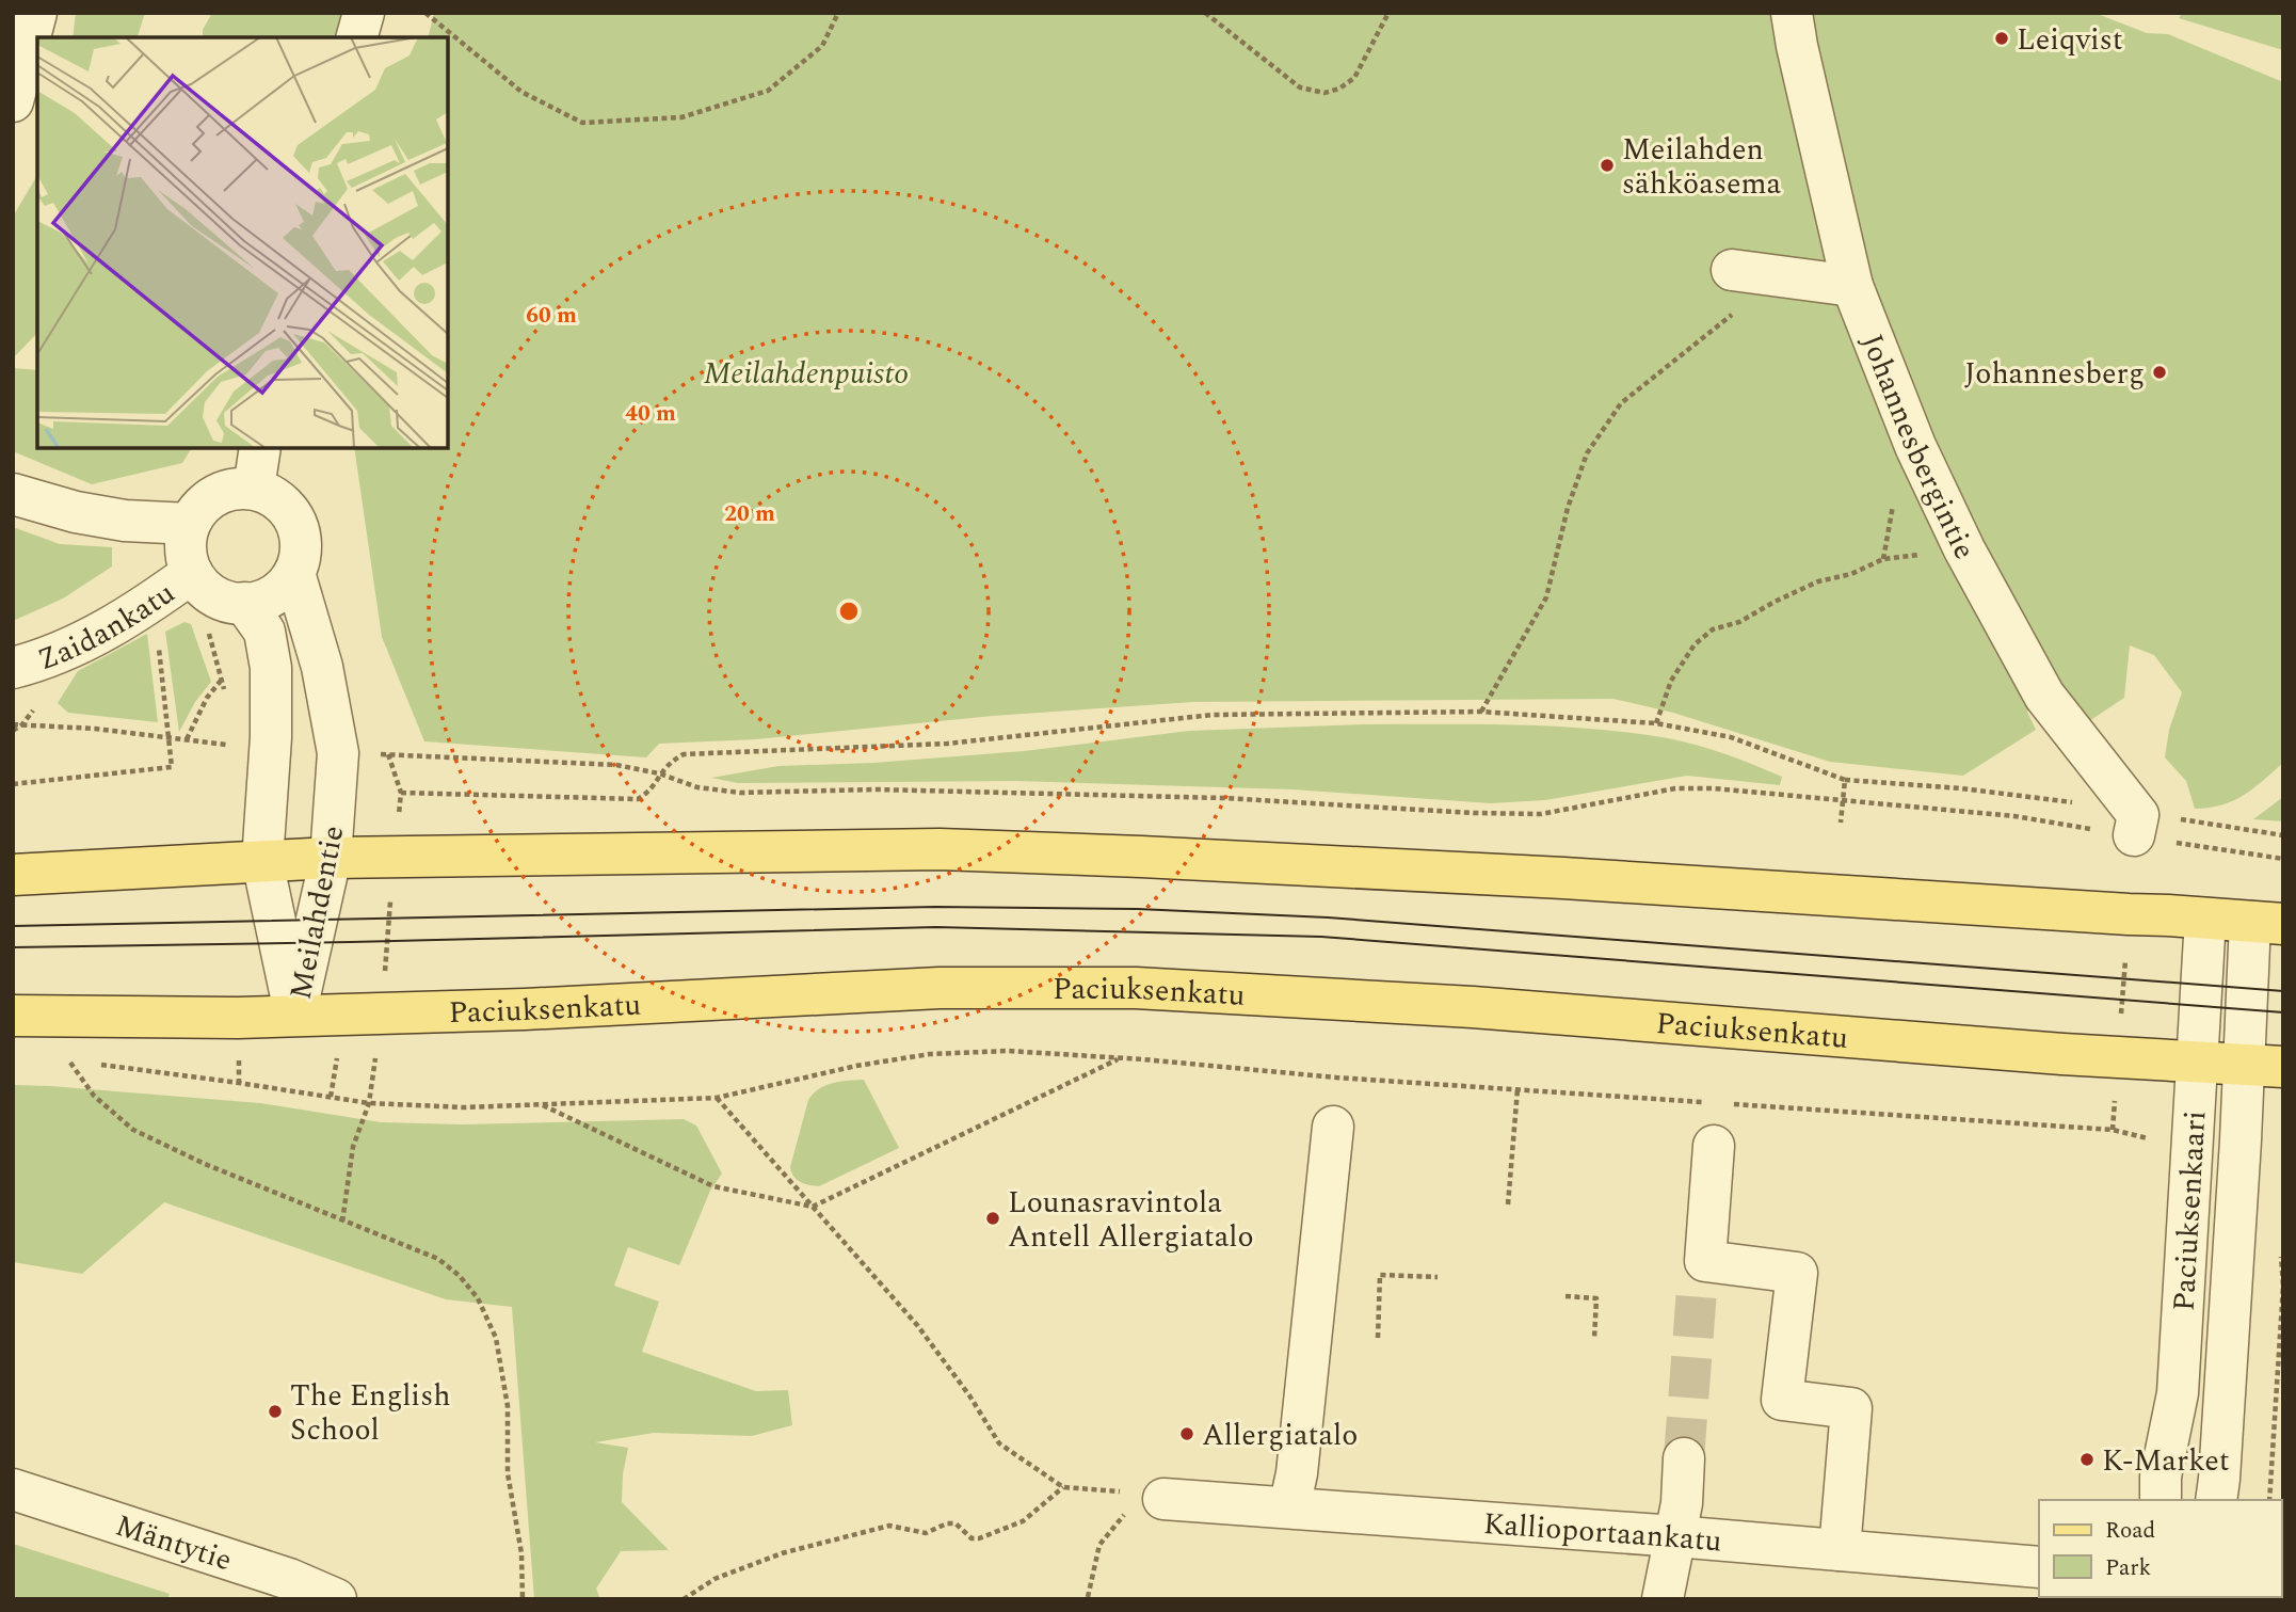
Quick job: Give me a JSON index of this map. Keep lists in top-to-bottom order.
{
  "streets": {
    "main road": ["Paciuksenkatu"],
    "street": [
      "Johannesbergintie",
      "Zaidankatu",
      "Meilahdentie",
      "Paciuksenkaari",
      "Kallioportaankatu",
      "Mäntytie"
    ]
  },
  "crossings": [
    ["Zaidankatu", "Meilahdentie"],
    ["Meilahdentie", "Paciuksenkatu"],
    ["Paciuksenkatu", "Paciuksenkaari"]
  ],
  "parks": ["Meilahdenpuisto"],
  "places": [
    "Leiqvist",
    "Meilahden sähköasema",
    "Johannesberg",
    "Lounasravintola Antell Allergiatalo",
    "The English School",
    "Allergiatalo",
    "K-Market"
  ],
  "legend": ["Road", "Park"],
  "rings": ["60 m", "40 m", "20 m"]
}
